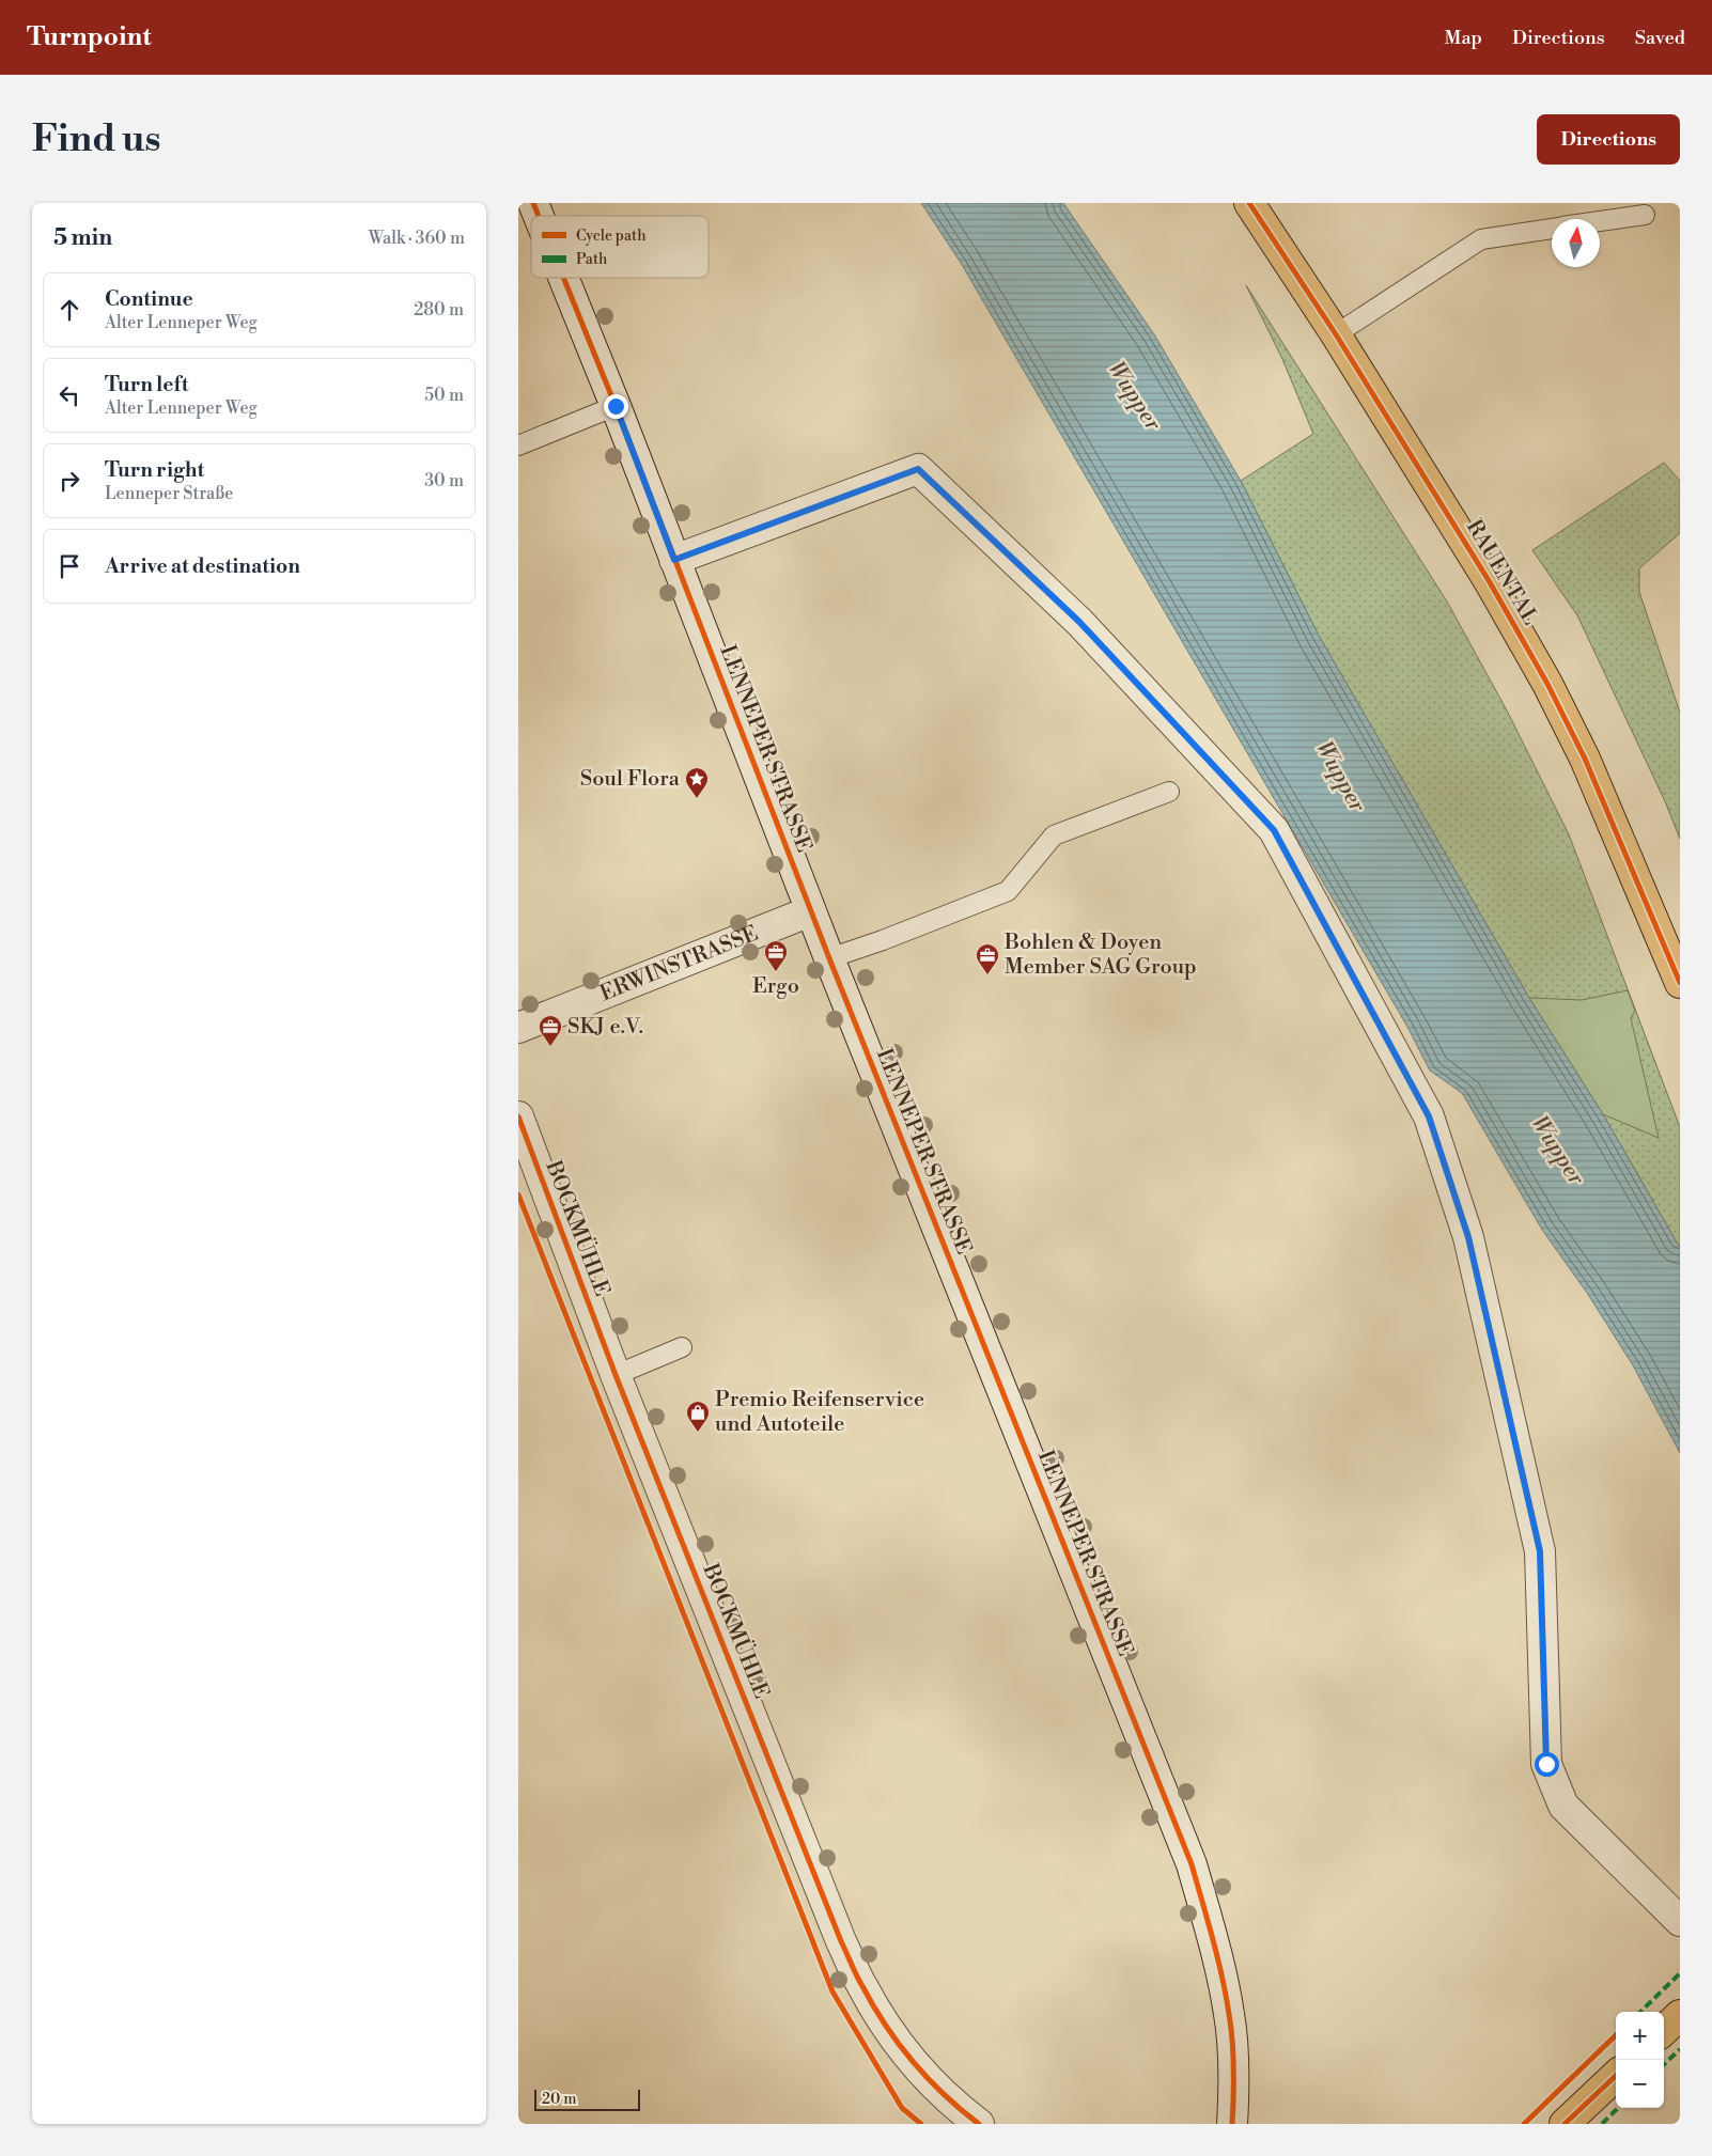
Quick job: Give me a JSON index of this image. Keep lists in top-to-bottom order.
{
  "streets": {
    "main road": ["RAUENTAL"],
    "street": ["LENNEPER STRASSE", "ERWINSTRASSE", "BOCKMÜHLE"]
  },
  "crossings": [
    ["LENNEPER STRASSE", "ERWINSTRASSE"]
  ],
  "water": ["Wupper"],
  "places": {
    "place": ["Soul Flora"],
    "office": ["Ergo", "Bohlen & Doyen Member SAG Group", "SKJ e.V."],
    "shop": ["Premio Reifenservice und Autoteile"]
  },
  "legend": ["Cycle path", "Path"],
  "scale_bar": "20 m",
  "north": "top",
  "page": {
    "header": "Turnpoint",
    "nav": ["Map", "Directions", "Saved"],
    "buttons": "Directions",
    "title": "Find us",
    "heading": ["5 min", "Walk · 360 m"],
    "list": [
      ["Continue", "Alter Lenneper Weg", "280 m"],
      ["Turn left", "Alter Lenneper Weg", "50 m"],
      ["Turn right", "Lenneper Straße", "30 m"],
      "Arrive at destination"
    ],
    "map_buttons": ["+", "−"],
    "scale": "20 m"
  }
}
